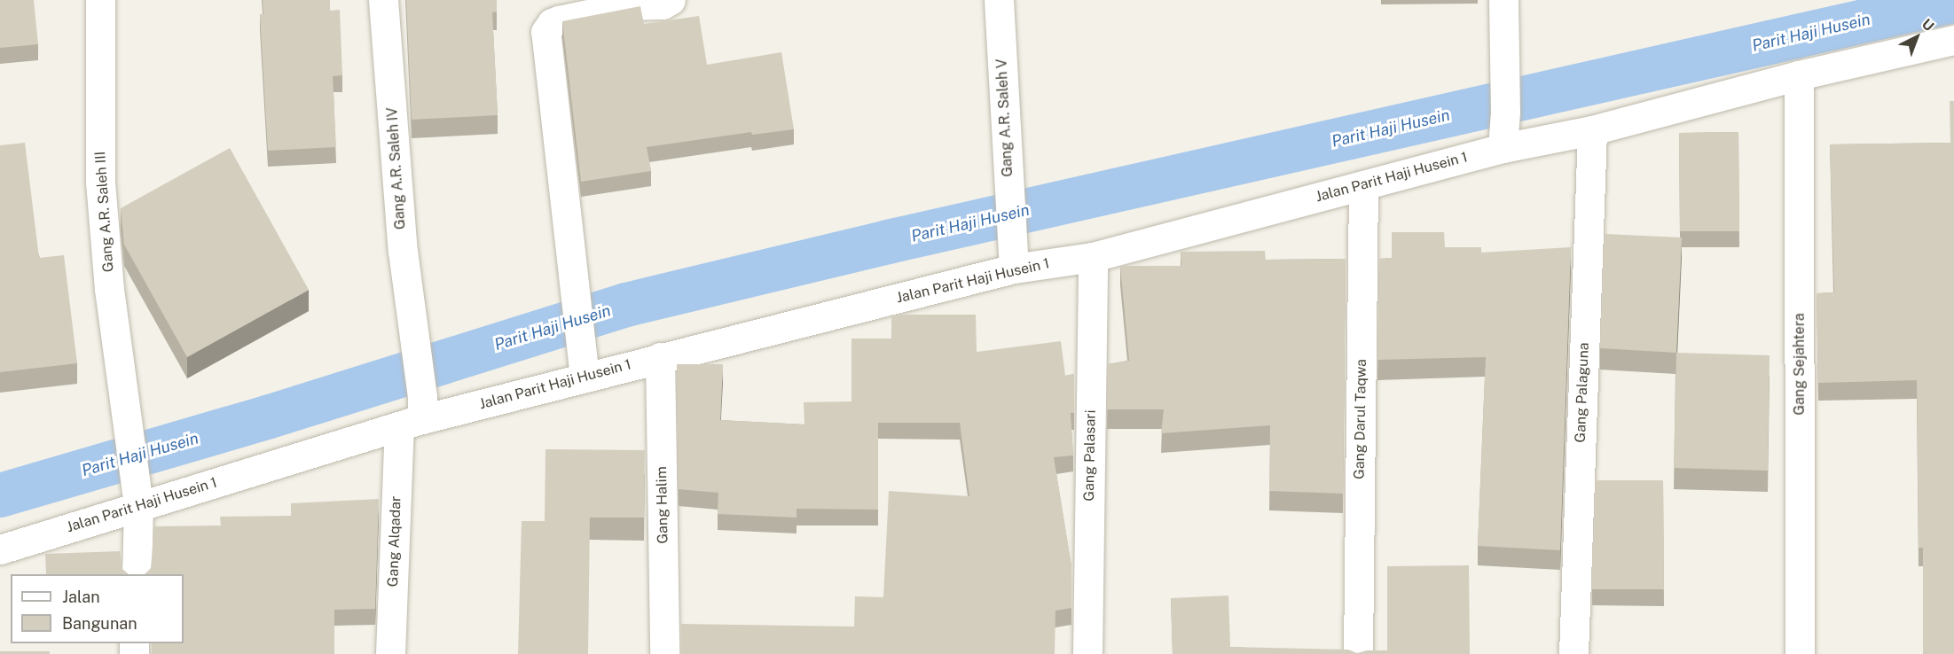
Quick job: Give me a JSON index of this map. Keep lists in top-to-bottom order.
{
  "streets": {
    "street": [
      "Gang A.R. Saleh V",
      "Gang A.R. Saleh IV",
      "Jalan Parit Haji Husein 1",
      "Gang A.R. Saleh III",
      "Gang Sejahtera",
      "Gang Palaguna",
      "Gang Darul Taqwa",
      "Gang Palasari",
      "Gang Halim",
      "Gang Alqadar"
    ]
  },
  "crossings": [
    ["Gang A.R. Saleh V", "Jalan Parit Haji Husein 1"],
    ["Gang A.R. Saleh IV", "Jalan Parit Haji Husein 1"],
    ["Gang A.R. Saleh IV", "Gang Alqadar"],
    ["Jalan Parit Haji Husein 1", "Gang A.R. Saleh III"],
    ["Jalan Parit Haji Husein 1", "Gang Sejahtera"],
    ["Jalan Parit Haji Husein 1", "Gang Palaguna"],
    ["Jalan Parit Haji Husein 1", "Gang Darul Taqwa"],
    ["Jalan Parit Haji Husein 1", "Gang Palasari"],
    ["Jalan Parit Haji Husein 1", "Gang Halim"],
    ["Jalan Parit Haji Husein 1", "Gang Alqadar"]
  ],
  "water": ["Parit Haji Husein"],
  "legend": ["Jalan", "Bangunan"],
  "north": "top right"
}
